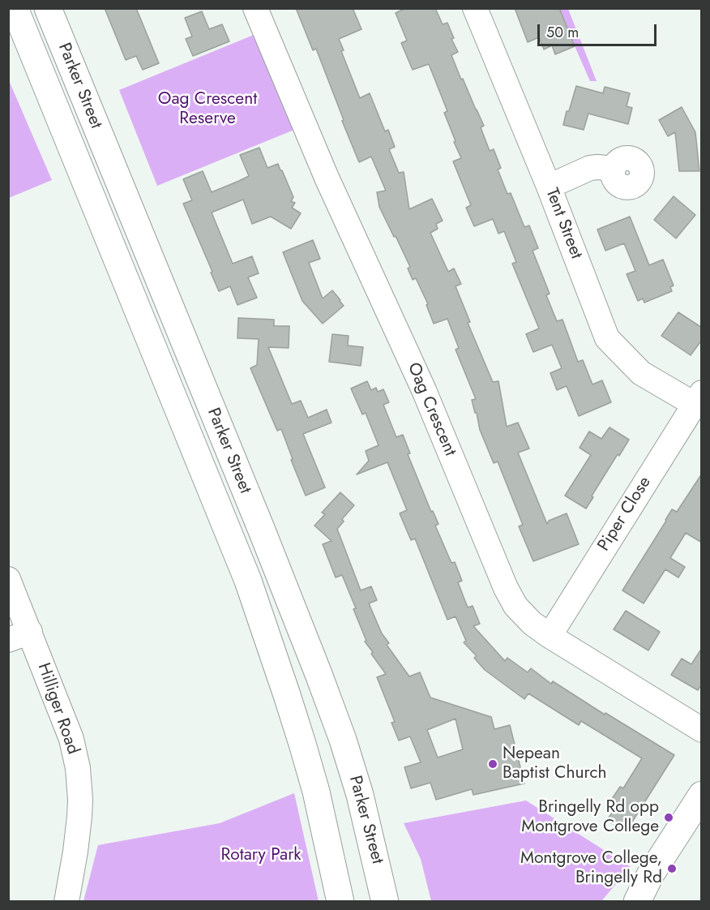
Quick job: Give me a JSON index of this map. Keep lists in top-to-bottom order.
{
  "streets": {
    "main road": ["Parker Street"],
    "street": [
      "Tent Street",
      "Oag Crescent",
      "Piper Close",
      "Hilliger Road"
    ]
  },
  "crossings": [
    ["Tent Street", "Piper Close"],
    ["Oag Crescent", "Piper Close"]
  ],
  "parks": ["Oag Crescent Reserve", "Rotary Park"],
  "places": ["Nepean Baptist Church", "Bringelly Rd opp Montgrove College", "Montgrove College, Bringelly Rd"],
  "scale_bar": "50 m"
}
